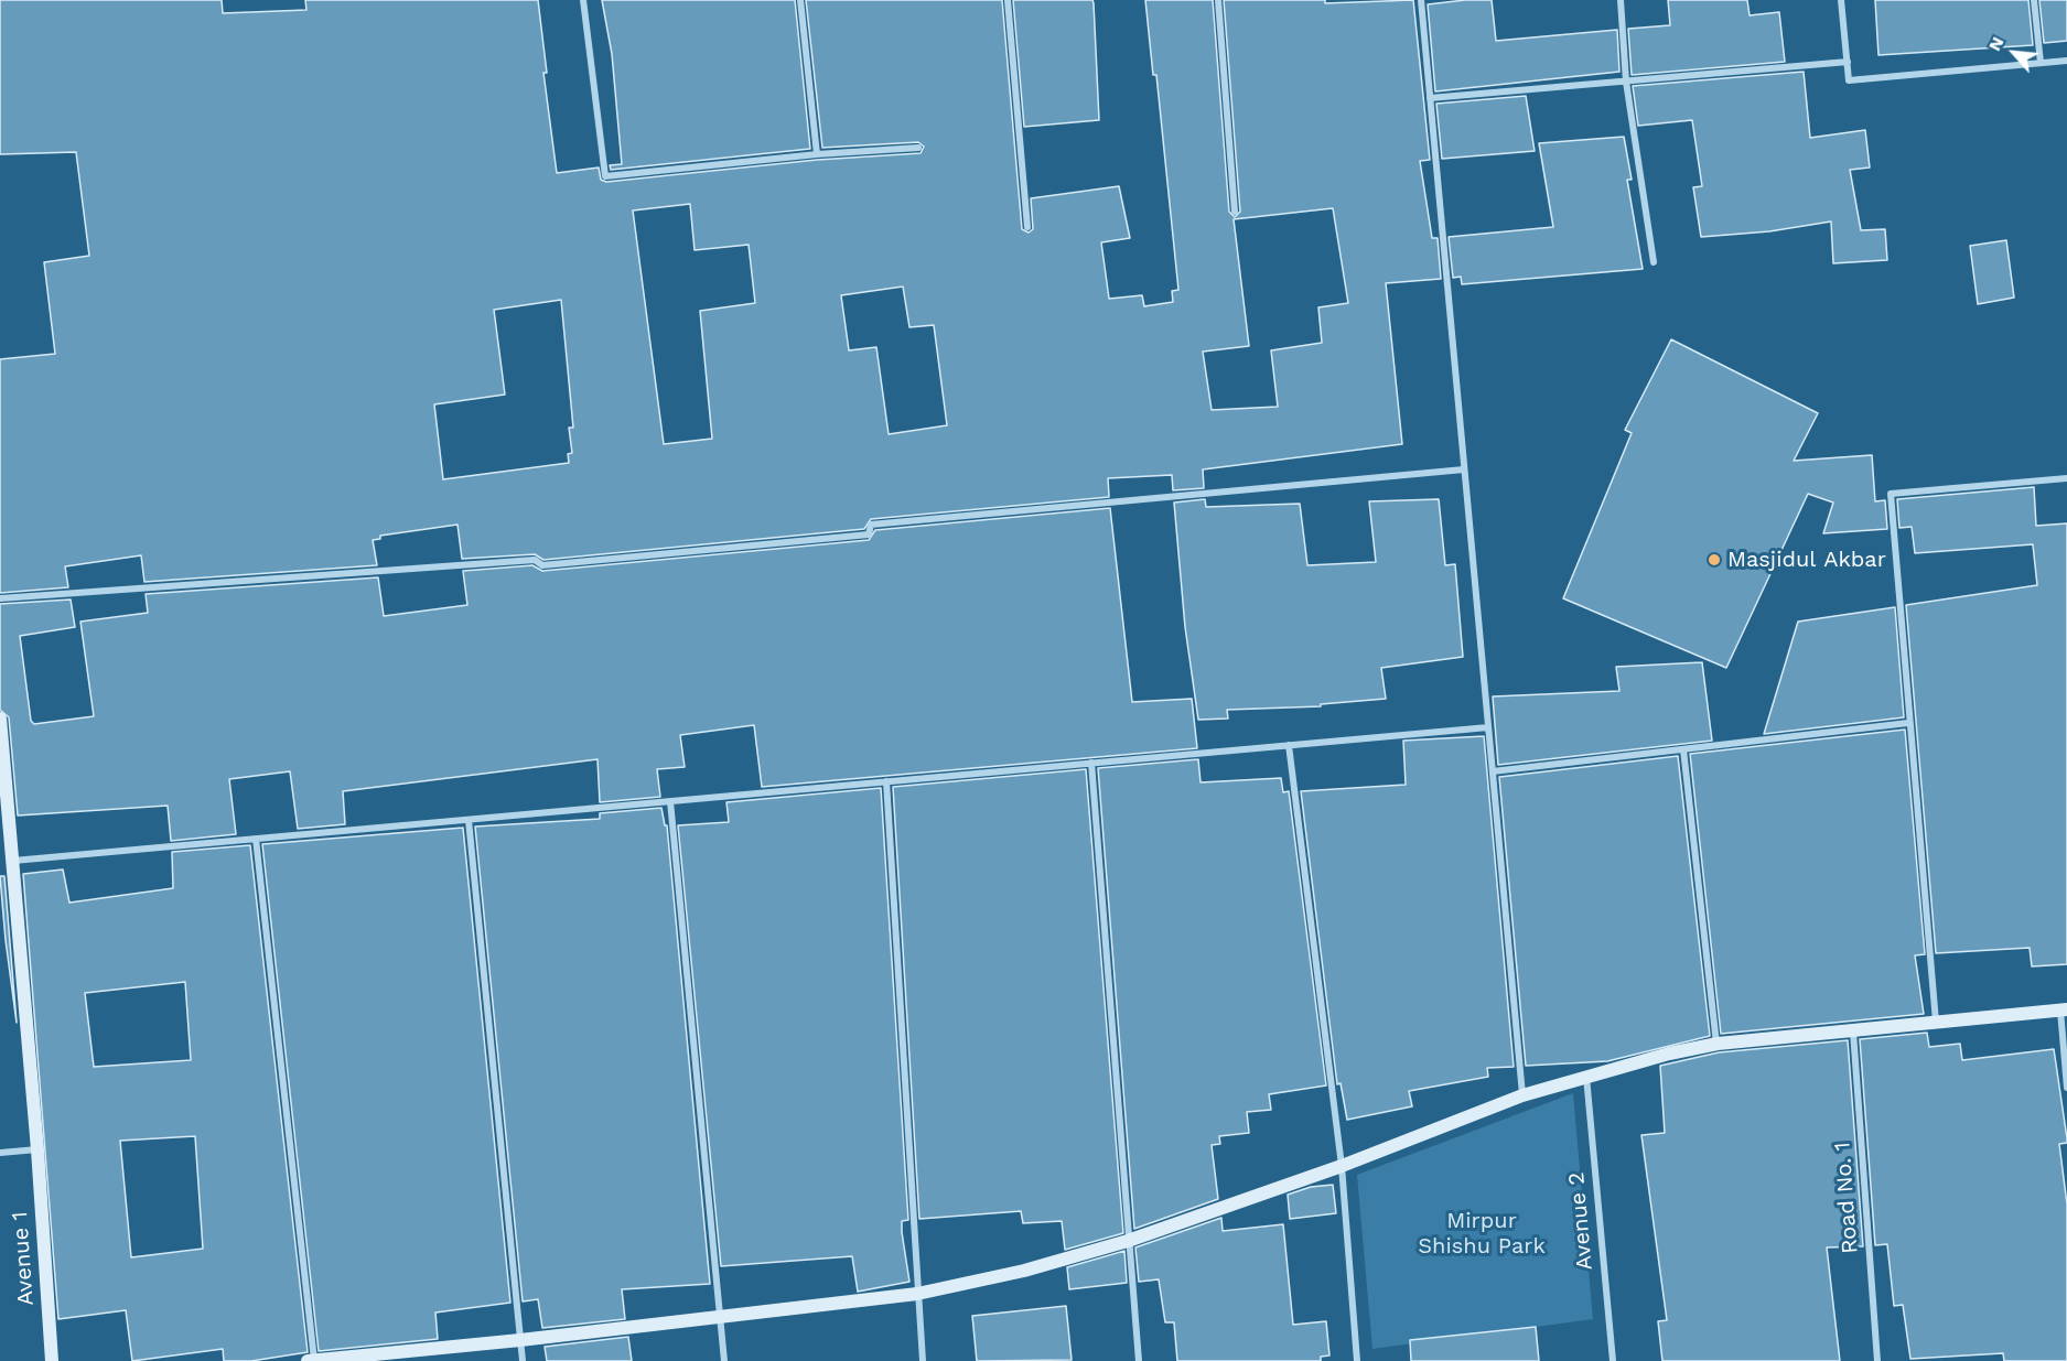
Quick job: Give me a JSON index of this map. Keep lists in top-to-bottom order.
{
  "streets": {
    "street": ["Road No. 1", "Avenue 2", "Avenue 1"]
  },
  "parks": ["Mirpur Shishu Park"],
  "places": ["Masjidul Akbar"],
  "north": "top left"
}
